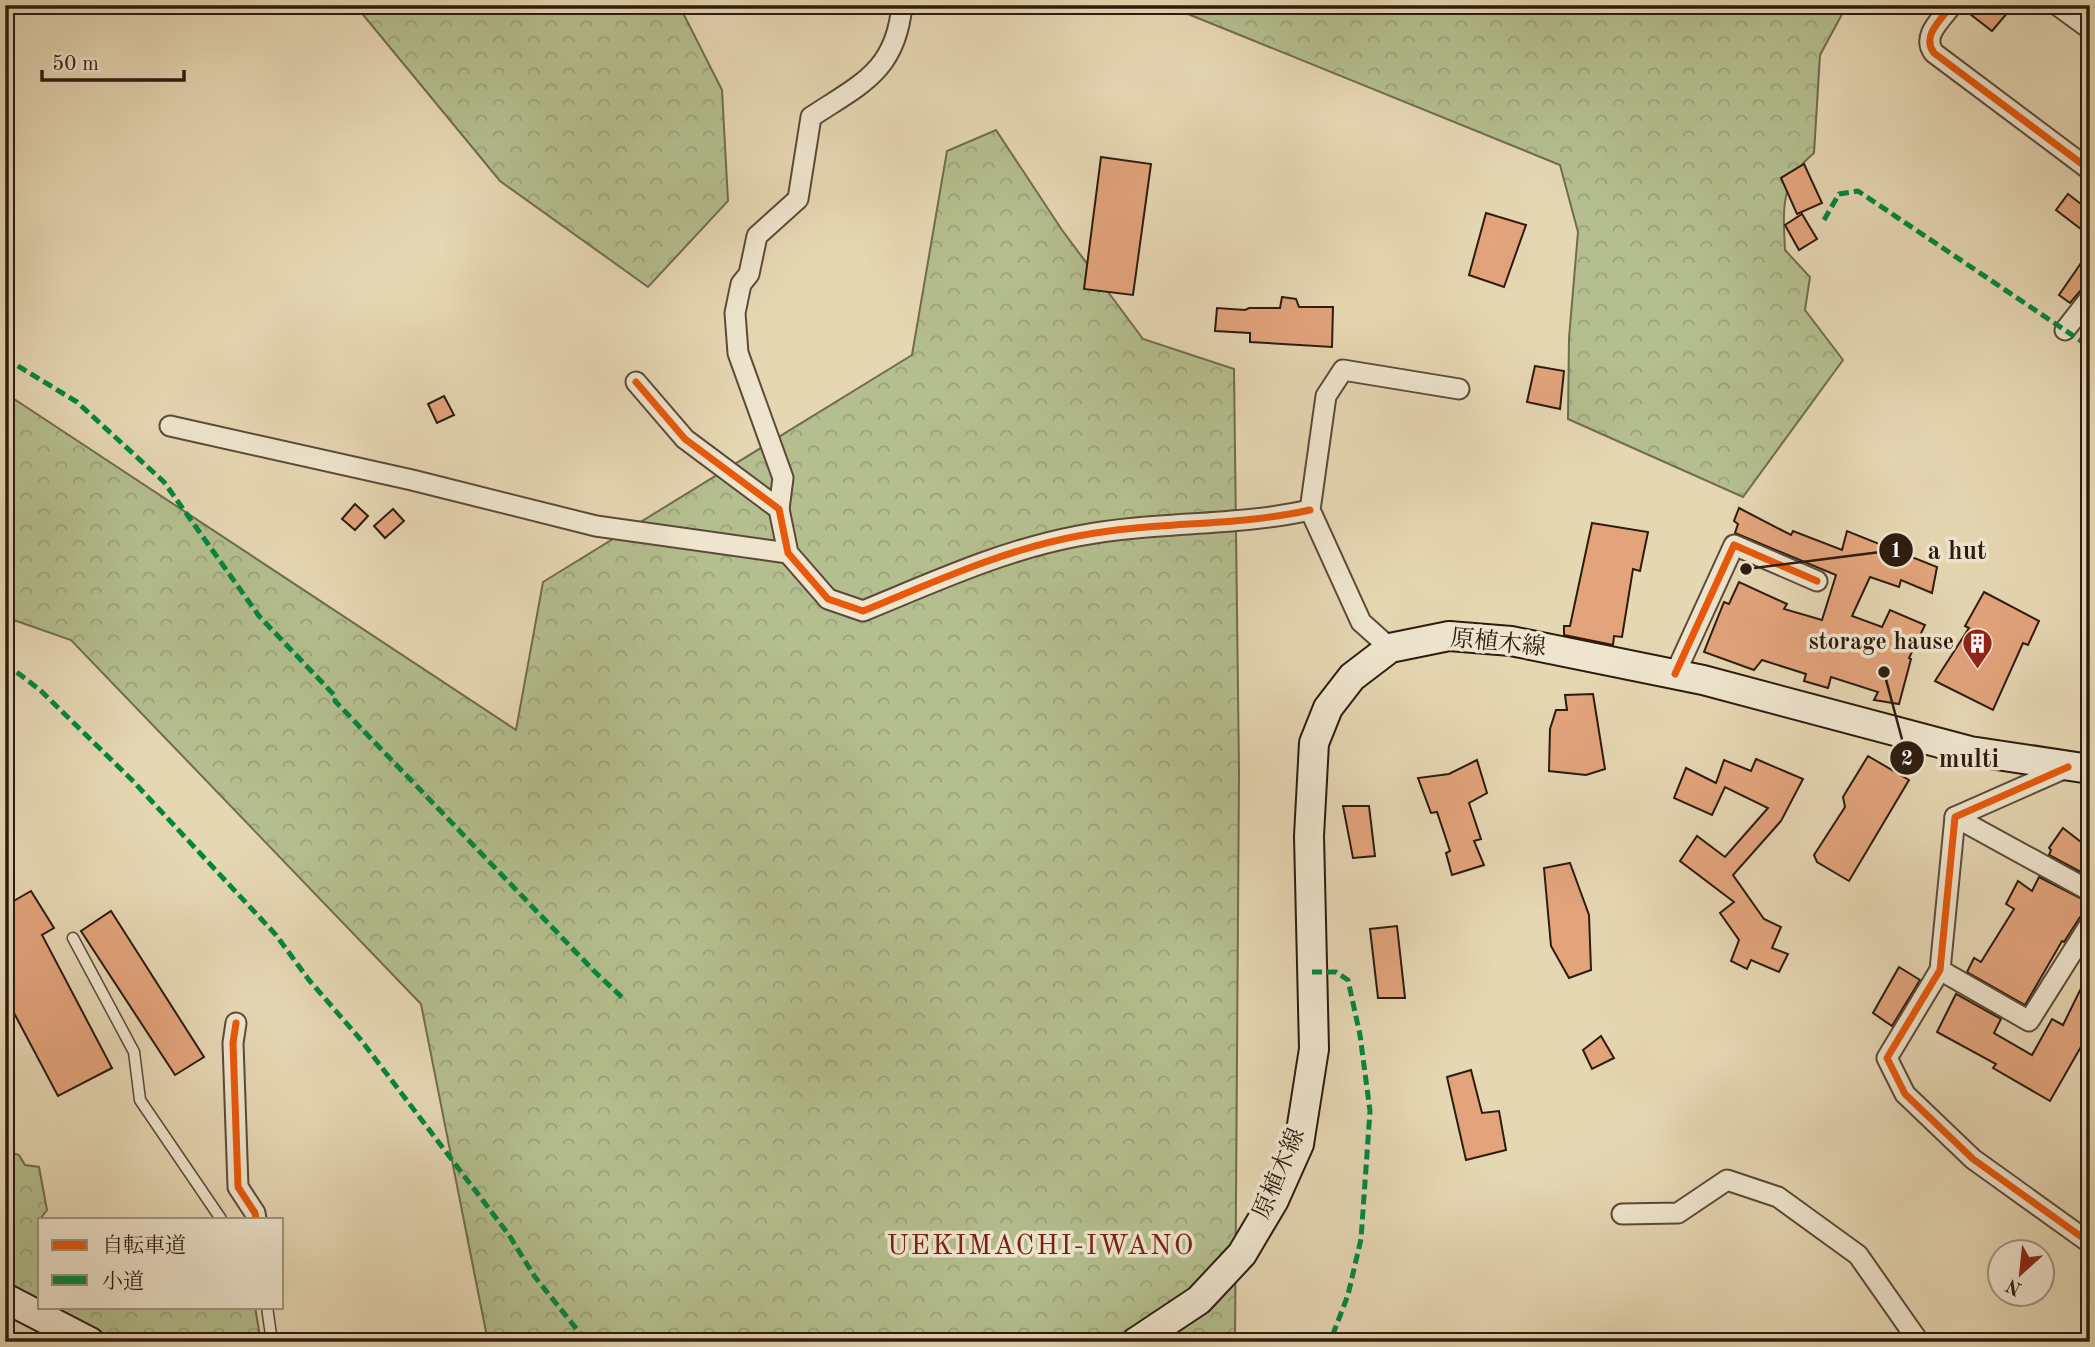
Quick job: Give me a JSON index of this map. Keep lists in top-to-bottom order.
{
  "streets": {
    "main road": ["原植木線"]
  },
  "districts": ["UEKIMACHI-IWANO"],
  "places": {
    "other": ["a hut", "multi"],
    "building": ["storage hause"]
  },
  "legend": ["自転車道", "小道"],
  "scale_bar": "50 m",
  "north": "bottom left"
}
